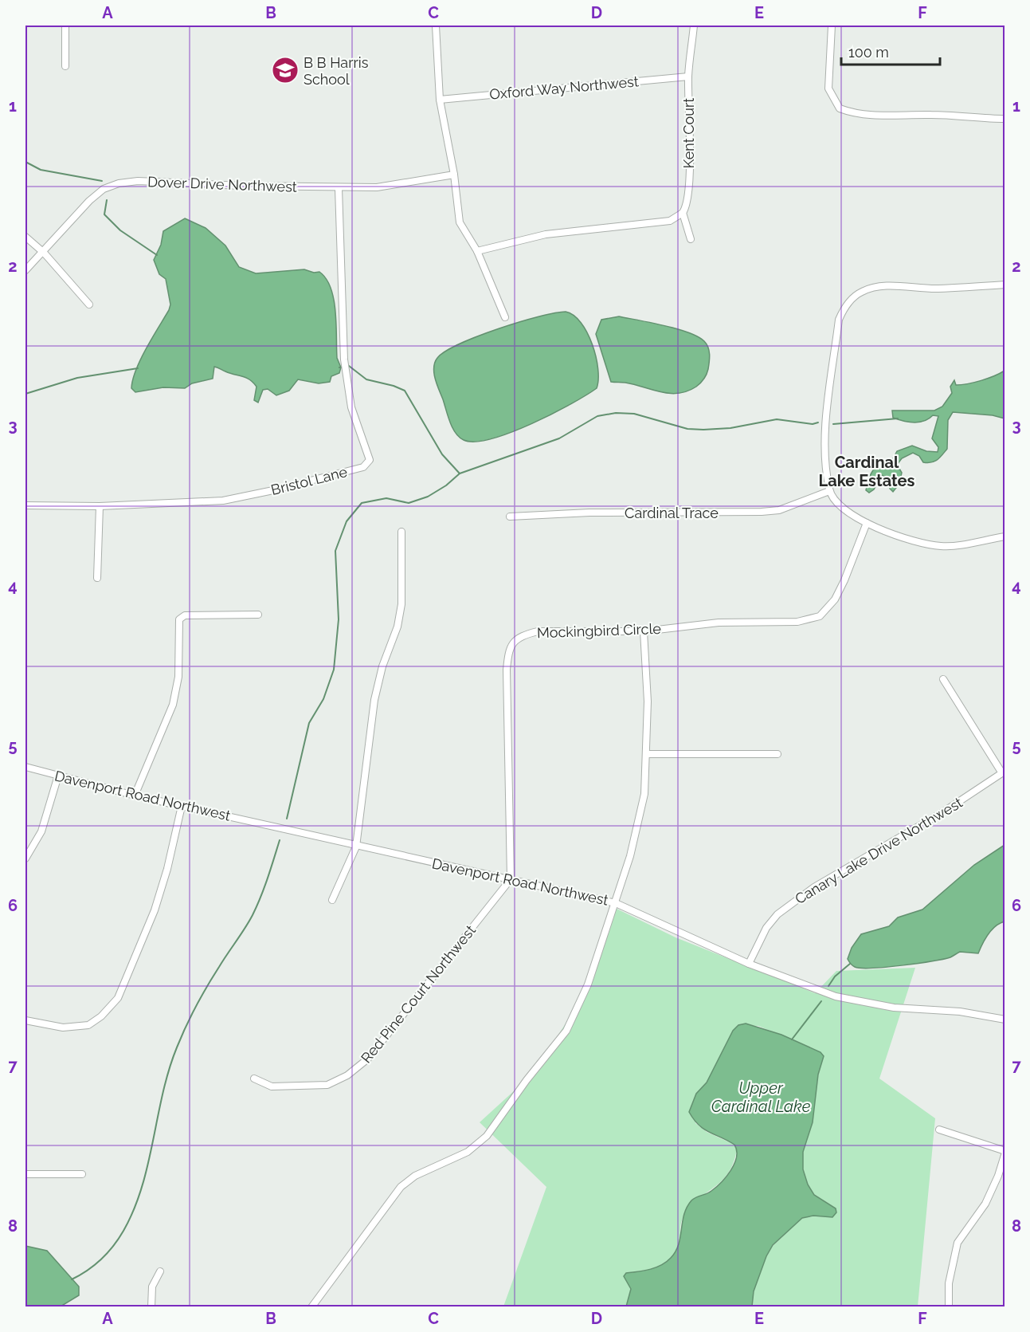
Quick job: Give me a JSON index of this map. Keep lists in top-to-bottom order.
{
  "streets": {
    "street": [
      "Oxford Way Northwest",
      "Kent Court",
      "Dover Drive Northwest",
      "Bristol Lane",
      "Cardinal Trace",
      "Mockingbird Circle",
      "Davenport Road Northwest",
      "Canary Lake Drive Northwest",
      "Red Pine Court Northwest"
    ]
  },
  "crossings": [
    ["Oxford Way Northwest", "Kent Court"],
    ["Dover Drive Northwest", "Bristol Lane"],
    ["Mockingbird Circle", "Davenport Road Northwest"],
    ["Mockingbird Circle", "Red Pine Court Northwest"],
    ["Davenport Road Northwest", "Canary Lake Drive Northwest"],
    ["Davenport Road Northwest", "Red Pine Court Northwest"]
  ],
  "districts": ["Cardinal Lake Estates"],
  "water": ["Upper Cardinal Lake"],
  "places": {
    "school or university": ["B B Harris School"]
  },
  "scale_bar": "100 m",
  "grid": {
    "columns": [
      "A",
      "B",
      "C",
      "D",
      "E",
      "F"
    ],
    "rows": [
      "1",
      "2",
      "3",
      "4",
      "5",
      "6",
      "7",
      "8"
    ]
  }
}
